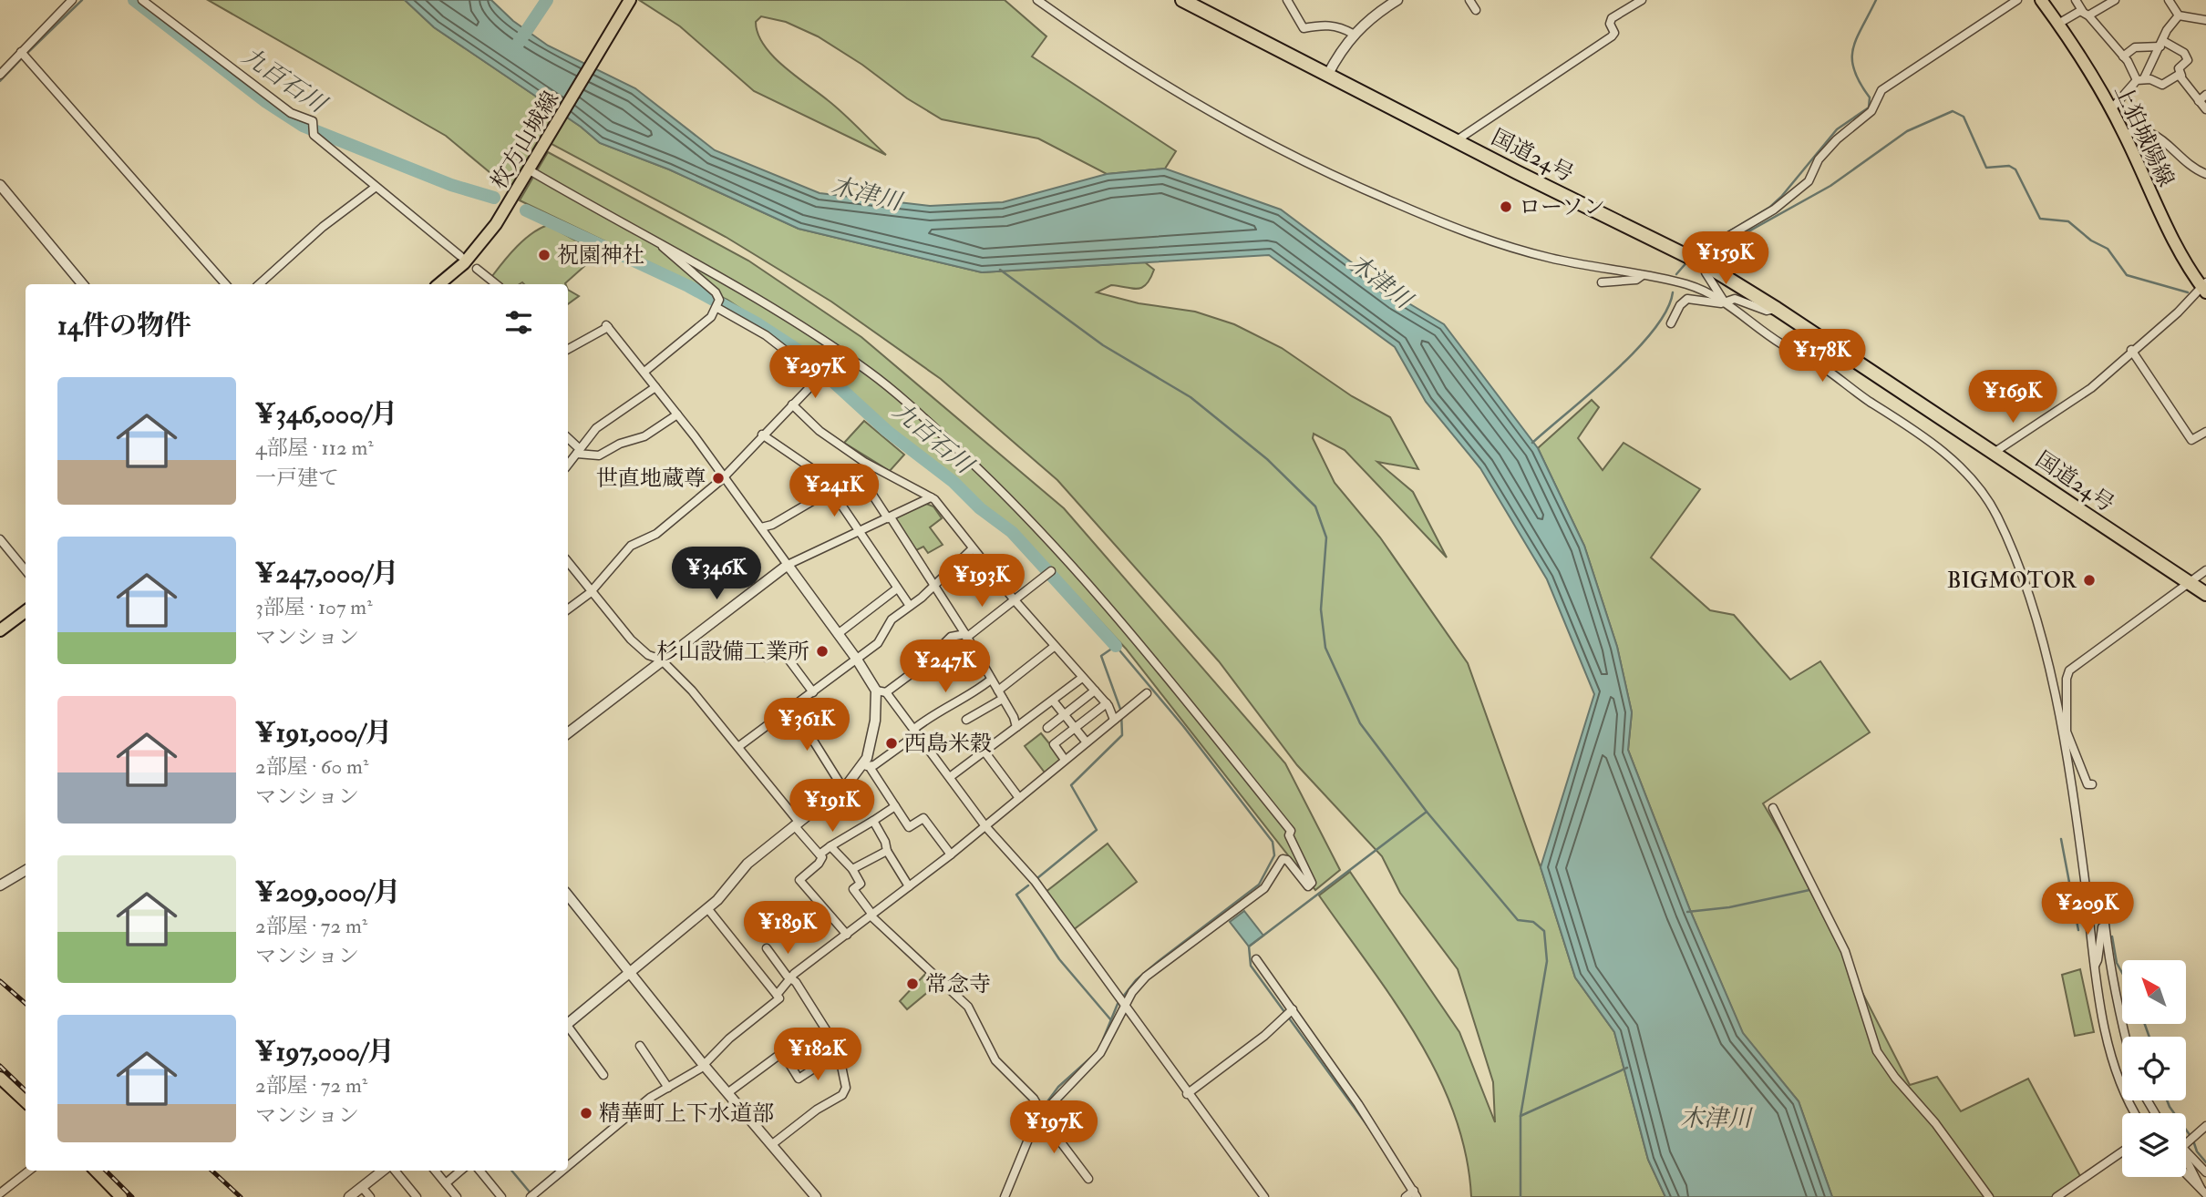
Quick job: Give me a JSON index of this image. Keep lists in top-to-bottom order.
{
  "streets": {
    "highway": ["国道24号"],
    "main road": ["上狛城陽線", "枚方山城線"]
  },
  "water": ["九百石川", "木津川"],
  "places": [
    "ローソン",
    "祝園神社",
    "世直地蔵尊",
    "BIGMOTOR",
    "杉山設備工業所",
    "西島米穀",
    "常念寺",
    "精華町上下水道部"
  ],
  "north": "top left",
  "page": {
    "price": [
      "¥159K",
      "¥178K",
      "¥297K",
      "¥169K",
      "¥241K",
      "¥346K",
      "¥193K",
      "¥247K",
      "¥361K",
      "¥191K",
      "¥209K",
      "¥189K",
      "¥182K",
      "¥197K"
    ],
    "heading": "14件の物件",
    "list": [
      {
        "name": "¥346,000/月",
        "note": "4部屋 · 112 m² · 一戸建て"
      },
      {
        "name": "¥247,000/月",
        "note": "3部屋 · 107 m² · マンション"
      },
      {
        "name": "¥191,000/月",
        "note": "2部屋 · 60 m² · マンション"
      },
      {
        "name": "¥209,000/月",
        "note": "2部屋 · 72 m² · マンション"
      },
      {
        "name": "¥197,000/月",
        "note": "2部屋 · 72 m² · マンション"
      }
    ]
  }
}
